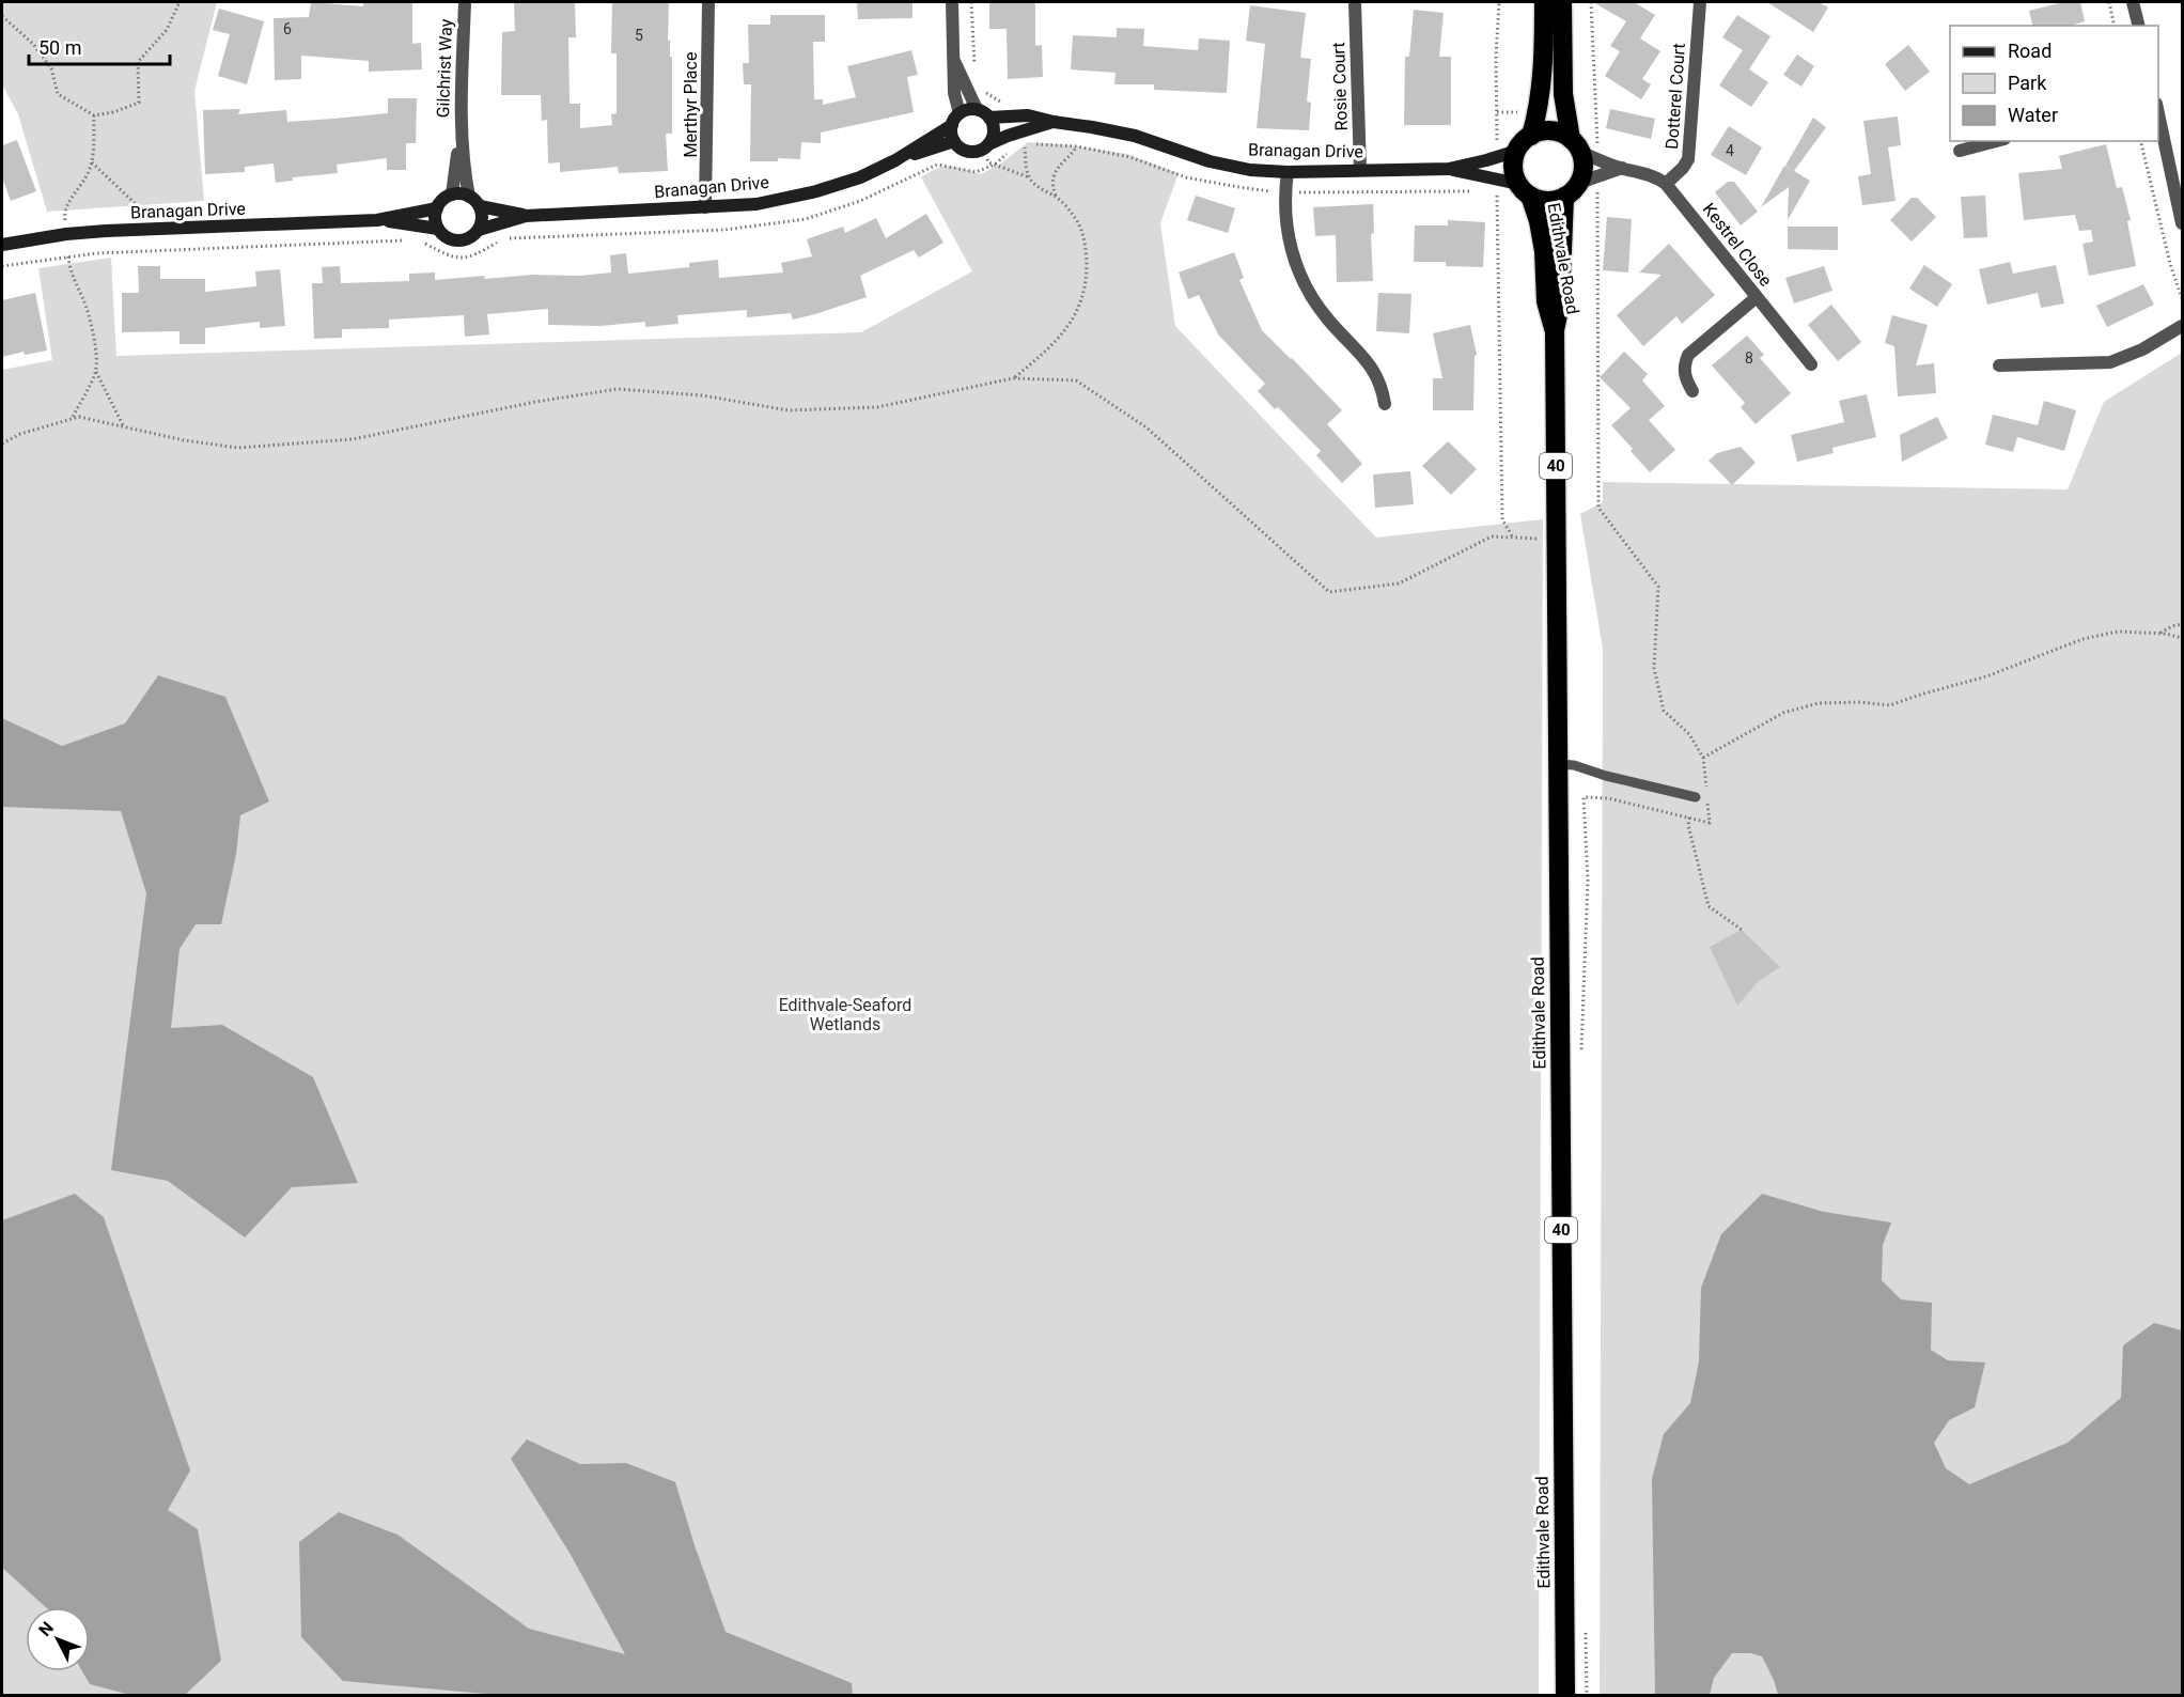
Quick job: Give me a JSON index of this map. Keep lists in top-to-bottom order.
{
  "streets": {
    "highway": ["Edithvale Road", "40"],
    "street": [
      "Gilchrist Way",
      "Rosie Court",
      "Dotterel Court",
      "Merthyr Place",
      "Branagan Drive",
      "Kestrel Close"
    ]
  },
  "crossings": [
    ["Gilchrist Way", "Branagan Drive"],
    ["Rosie Court", "Branagan Drive"],
    ["Dotterel Court", "Kestrel Close"],
    ["Merthyr Place", "Branagan Drive"],
    ["Branagan Drive", "Kestrel Close"],
    ["Branagan Drive", "Edithvale Road"],
    ["Branagan Drive", "40"],
    ["Kestrel Close", "Edithvale Road"],
    ["Kestrel Close", "40"],
    ["Edithvale Road", "40"]
  ],
  "parks": ["Edithvale-Seaford Wetlands"],
  "house_numbers": [
    "6",
    "5",
    "4",
    "8"
  ],
  "legend": ["Road", "Park", "Water"],
  "scale_bar": "50 m",
  "north": "top left"
}
